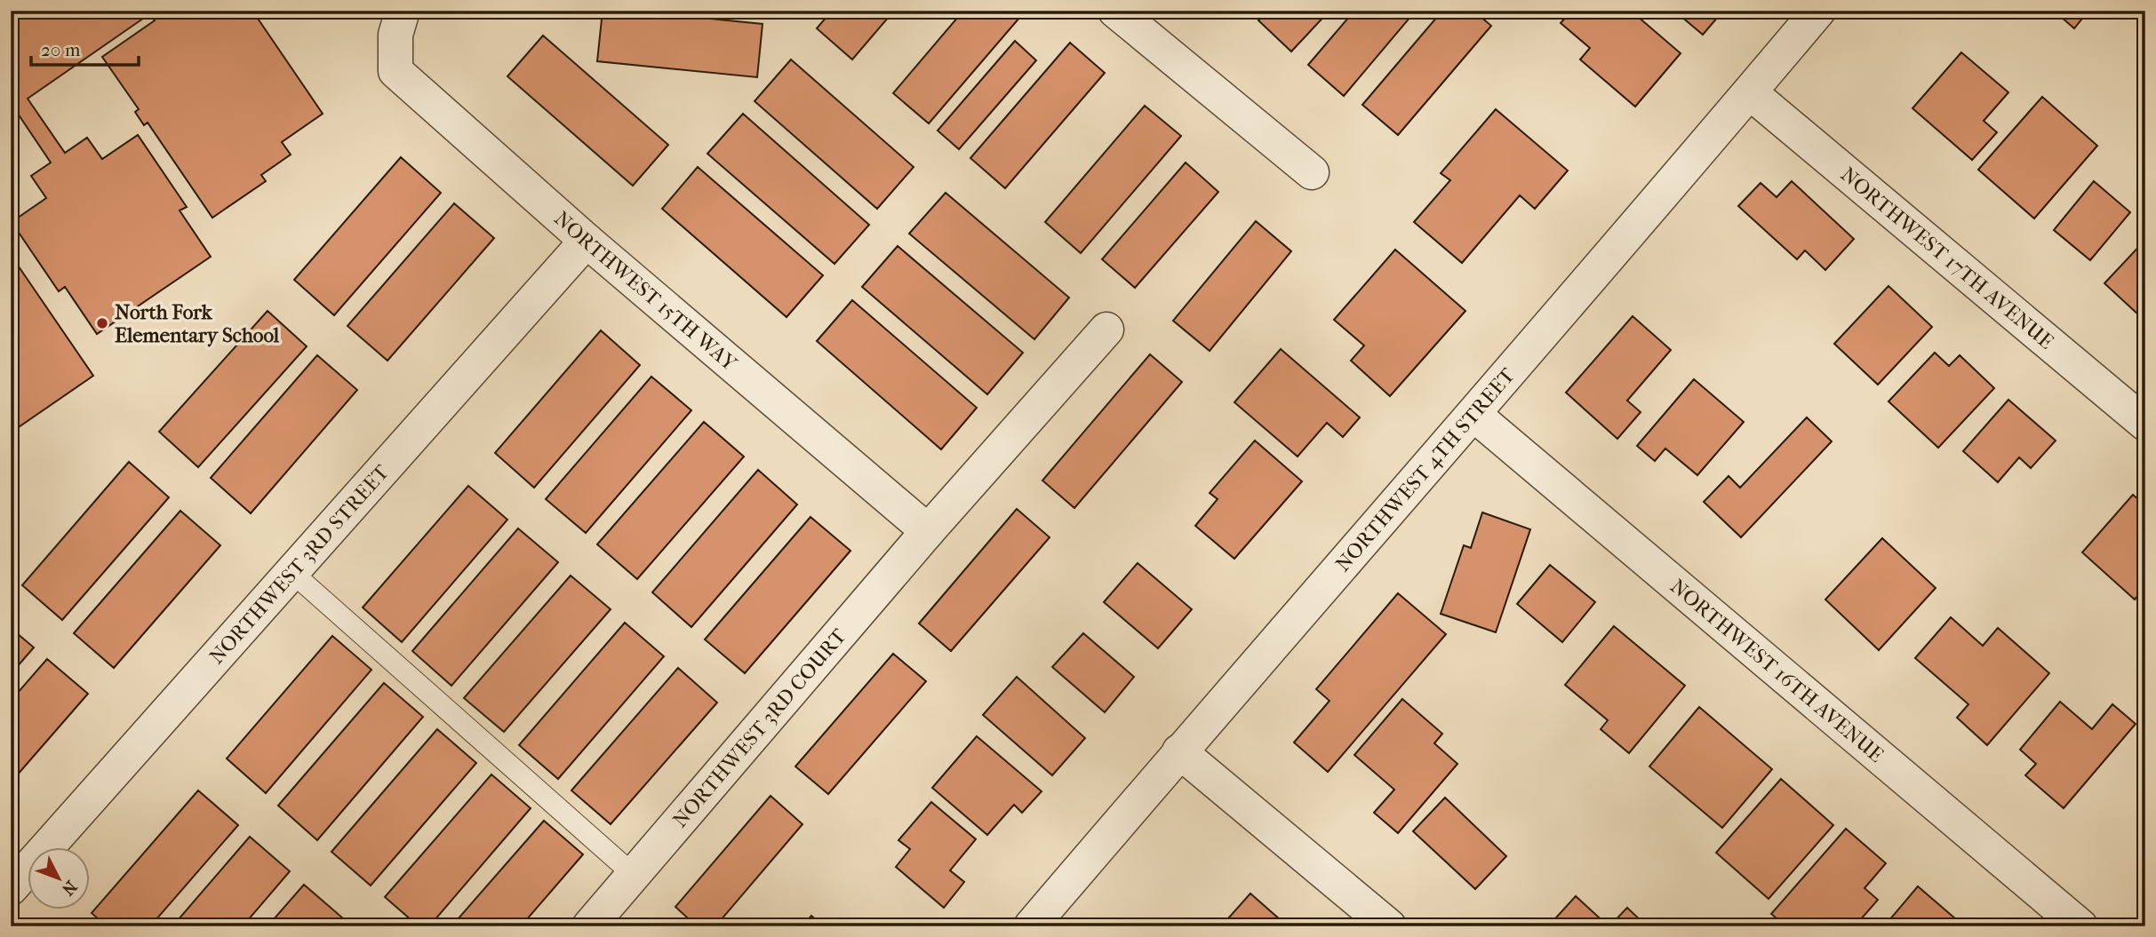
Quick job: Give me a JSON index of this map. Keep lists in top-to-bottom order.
{
  "streets": {
    "street": [
      "NORTHWEST 17TH AVENUE",
      "NORTHWEST 15TH WAY",
      "NORTHWEST 4TH STREET",
      "NORTHWEST 3RD STREET",
      "NORTHWEST 16TH AVENUE",
      "NORTHWEST 3RD COURT"
    ]
  },
  "crossings": [
    ["NORTHWEST 17TH AVENUE", "NORTHWEST 4TH STREET"],
    ["NORTHWEST 15TH WAY", "NORTHWEST 3RD STREET"],
    ["NORTHWEST 15TH WAY", "NORTHWEST 3RD COURT"],
    ["NORTHWEST 4TH STREET", "NORTHWEST 16TH AVENUE"]
  ],
  "places": ["North Fork Elementary School"],
  "scale_bar": "20 m",
  "north": "bottom right"
}
